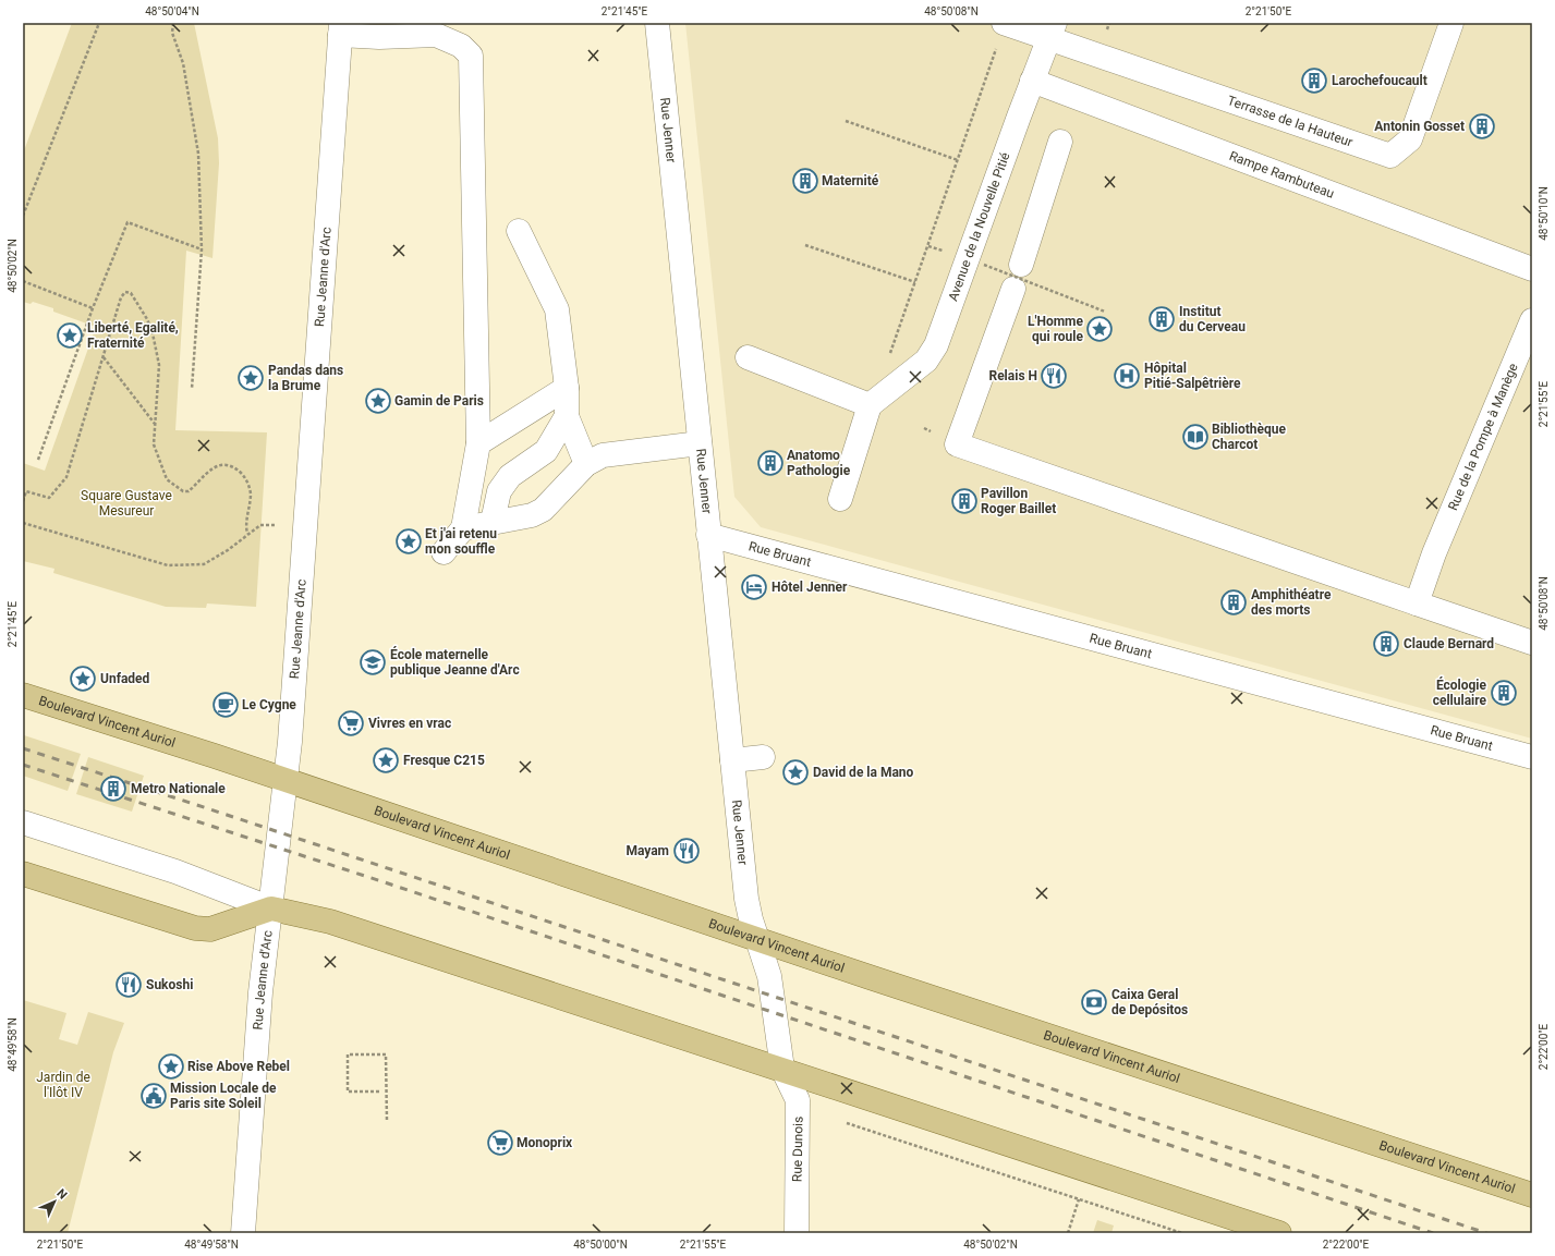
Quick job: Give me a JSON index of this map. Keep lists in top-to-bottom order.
{
  "streets": {
    "main road": ["Boulevard Vincent Auriol"],
    "street": [
      "Terrasse de la Hauteur",
      "Rue Jenner",
      "Rampe Rambuteau",
      "Avenue de la Nouvelle Pitié",
      "Rue Jeanne d'Arc",
      "Rue de la Pompe à Manège",
      "Rue Bruant",
      "Rue Dunois"
    ]
  },
  "crossings": [
    ["Terrasse de la Hauteur", "Avenue de la Nouvelle Pitié"],
    ["Rue Jenner", "Rue Bruant"],
    ["Rue Jenner", "Boulevard Vincent Auriol"],
    ["Rue Jenner", "Rue Dunois"],
    ["Rampe Rambuteau", "Avenue de la Nouvelle Pitié"],
    ["Rue Jeanne d'Arc", "Boulevard Vincent Auriol"]
  ],
  "parks": ["Square Gustave Mesureur", "Jardin de l'Ilôt IV"],
  "places": {
    "building": [
      "Larochefoucault",
      "Antonin Gosset",
      "Maternité",
      "Institut du Cerveau",
      "Anatomo Pathologie",
      "Pavillon Roger Baillet",
      "Amphithéatre des morts",
      "Claude Bernard",
      "Écologie cellulaire",
      "Metro Nationale"
    ],
    "place": [
      "L'Homme qui roule",
      "Liberté, Egalité, Fraternité",
      "Pandas dans la Brume",
      "Gamin de Paris",
      "Et j'ai retenu mon souffle",
      "Unfaded",
      "Fresque C215",
      "David de la Mano",
      "Rise Above Rebel"
    ],
    "restaurant": ["Relais H", "Mayam", "Sukoshi"],
    "hospital": ["Hôpital Pitié-Salpêtrière"],
    "library": ["Bibliothèque Charcot"],
    "hotel": ["Hôtel Jenner"],
    "school or university": ["École maternelle publique Jeanne d'Arc"],
    "cafe": ["Le Cygne"],
    "supermarket": ["Vivres en vrac", "Monoprix"],
    "bank": ["Caixa Geral de Depósitos"],
    "public building": ["Mission Locale de Paris site Soleil"]
  },
  "north": "top right",
  "coordinates": [
    "48°50'04\"N",
    "2°21'45\"E",
    "48°50'08\"N",
    "2°21'50\"E",
    "48°50'10\"N",
    "48°50'02\"N",
    "2°21'55\"E",
    "48°49'58\"N",
    "2°22'00\"E",
    "48°50'00\"N"
  ]
}
